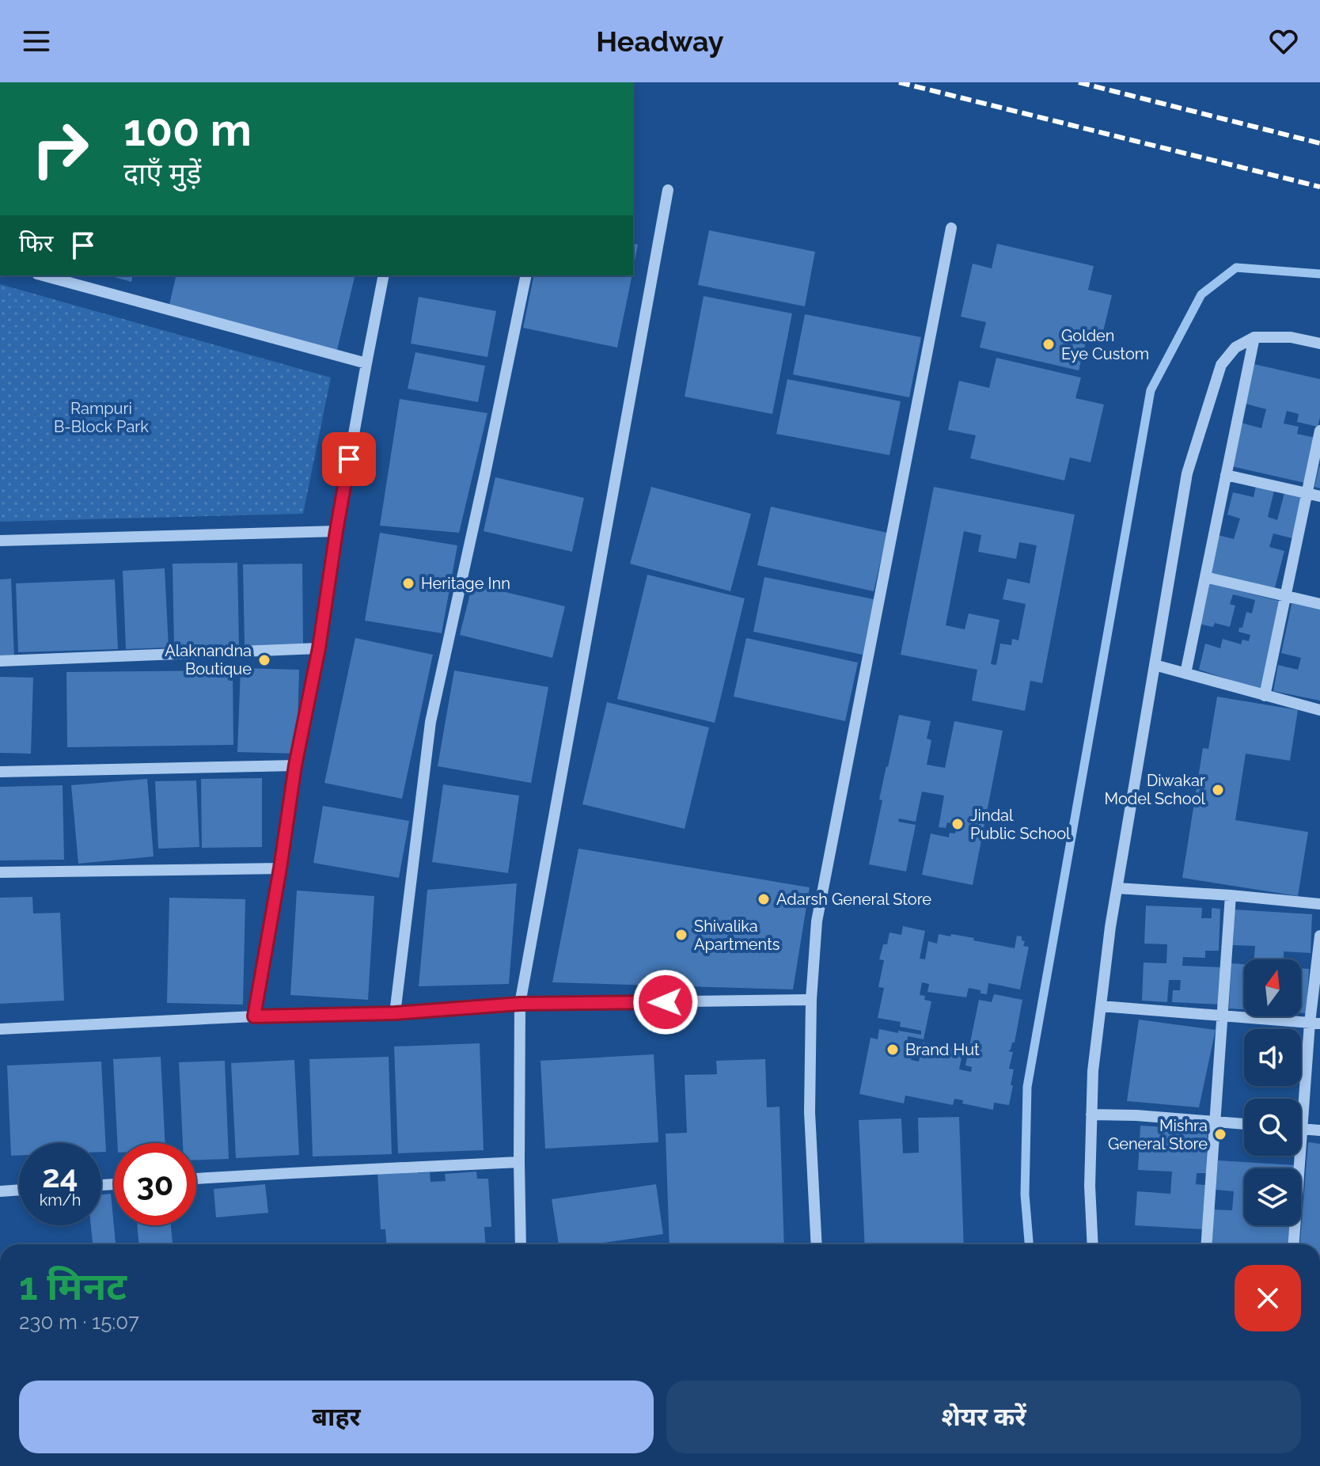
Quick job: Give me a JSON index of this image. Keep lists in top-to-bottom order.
{
  "parks": ["Rampuri B-Block Park"],
  "places": [
    "Golden Eye Custom",
    "Heritage Inn",
    "Alaknandna Boutique",
    "Diwakar Model School",
    "Jindal Public School",
    "Adarsh General Store",
    "Shivalika Apartments",
    "Brand Hut",
    "Mishra General Store"
  ],
  "north": "top",
  "page": {
    "header": "Headway",
    "turn": ["100 m", "दाएँ मुड़ें"],
    "then": "फिर",
    "speed": "24 km/h",
    "limit": "30",
    "heading": ["1 मिनट", "230 m · 15:07"],
    "buttons": ["बाहर", "शेयर करें"]
  }
}
